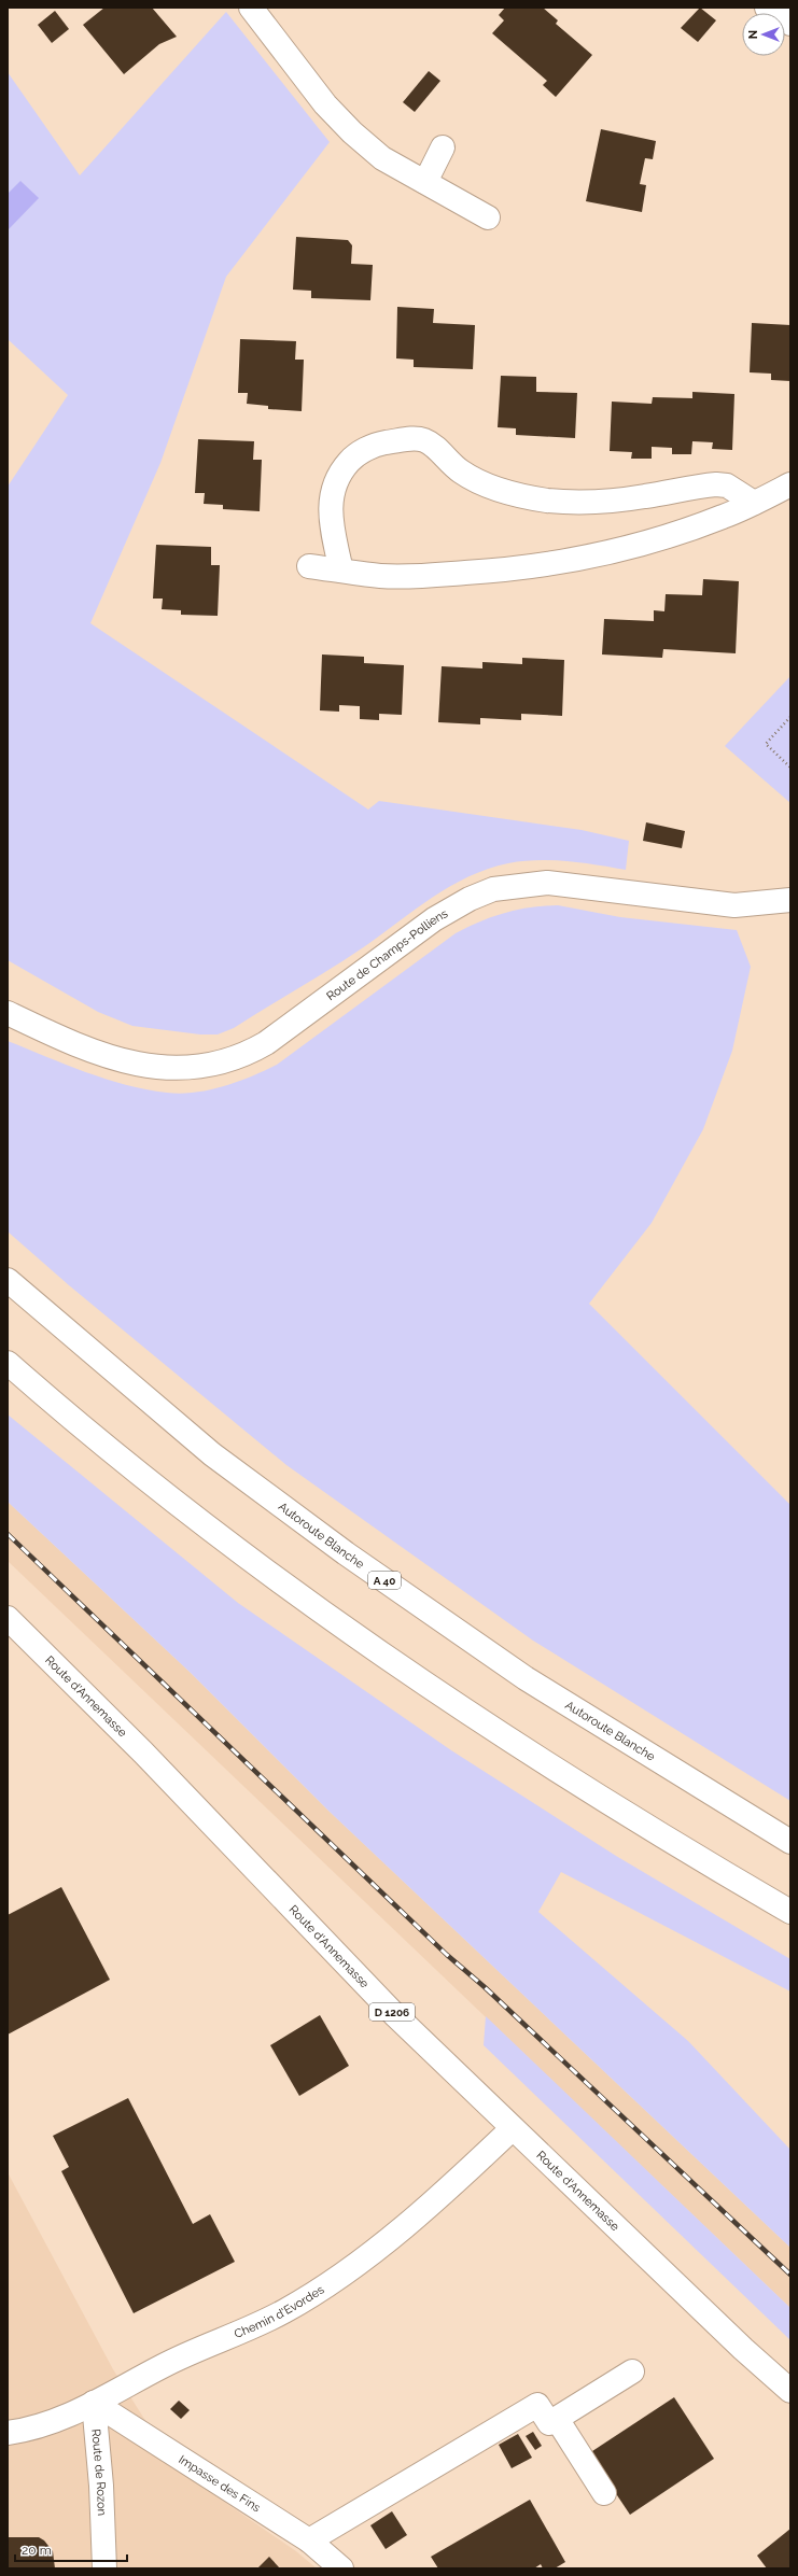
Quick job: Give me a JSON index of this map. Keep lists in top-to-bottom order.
{
  "streets": {
    "main road": [
      "Route de Champs-Polliens",
      "Autoroute Blanche",
      "A 40",
      "Route d'Annemasse",
      "D 1206",
      "Chemin d'Evordes",
      "Route de Rozon",
      "Impasse des Fins"
    ]
  },
  "crossings": [
    ["Route d'Annemasse", "Chemin d'Evordes"],
    ["Chemin d'Evordes", "Route de Rozon"],
    ["Chemin d'Evordes", "Impasse des Fins"],
    ["Route de Rozon", "Impasse des Fins"]
  ],
  "scale_bar": "20 m",
  "north": "left"
}
